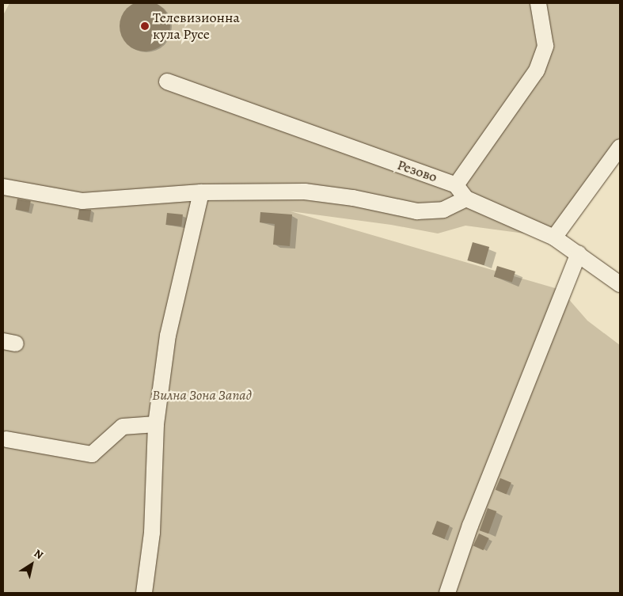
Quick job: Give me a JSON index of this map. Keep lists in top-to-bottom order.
{
  "streets": {
    "street": ["Резово"]
  },
  "parks": ["Вилна Зона Запад"],
  "places": ["Телевизионна кула Русе"],
  "north": "top right"
}
